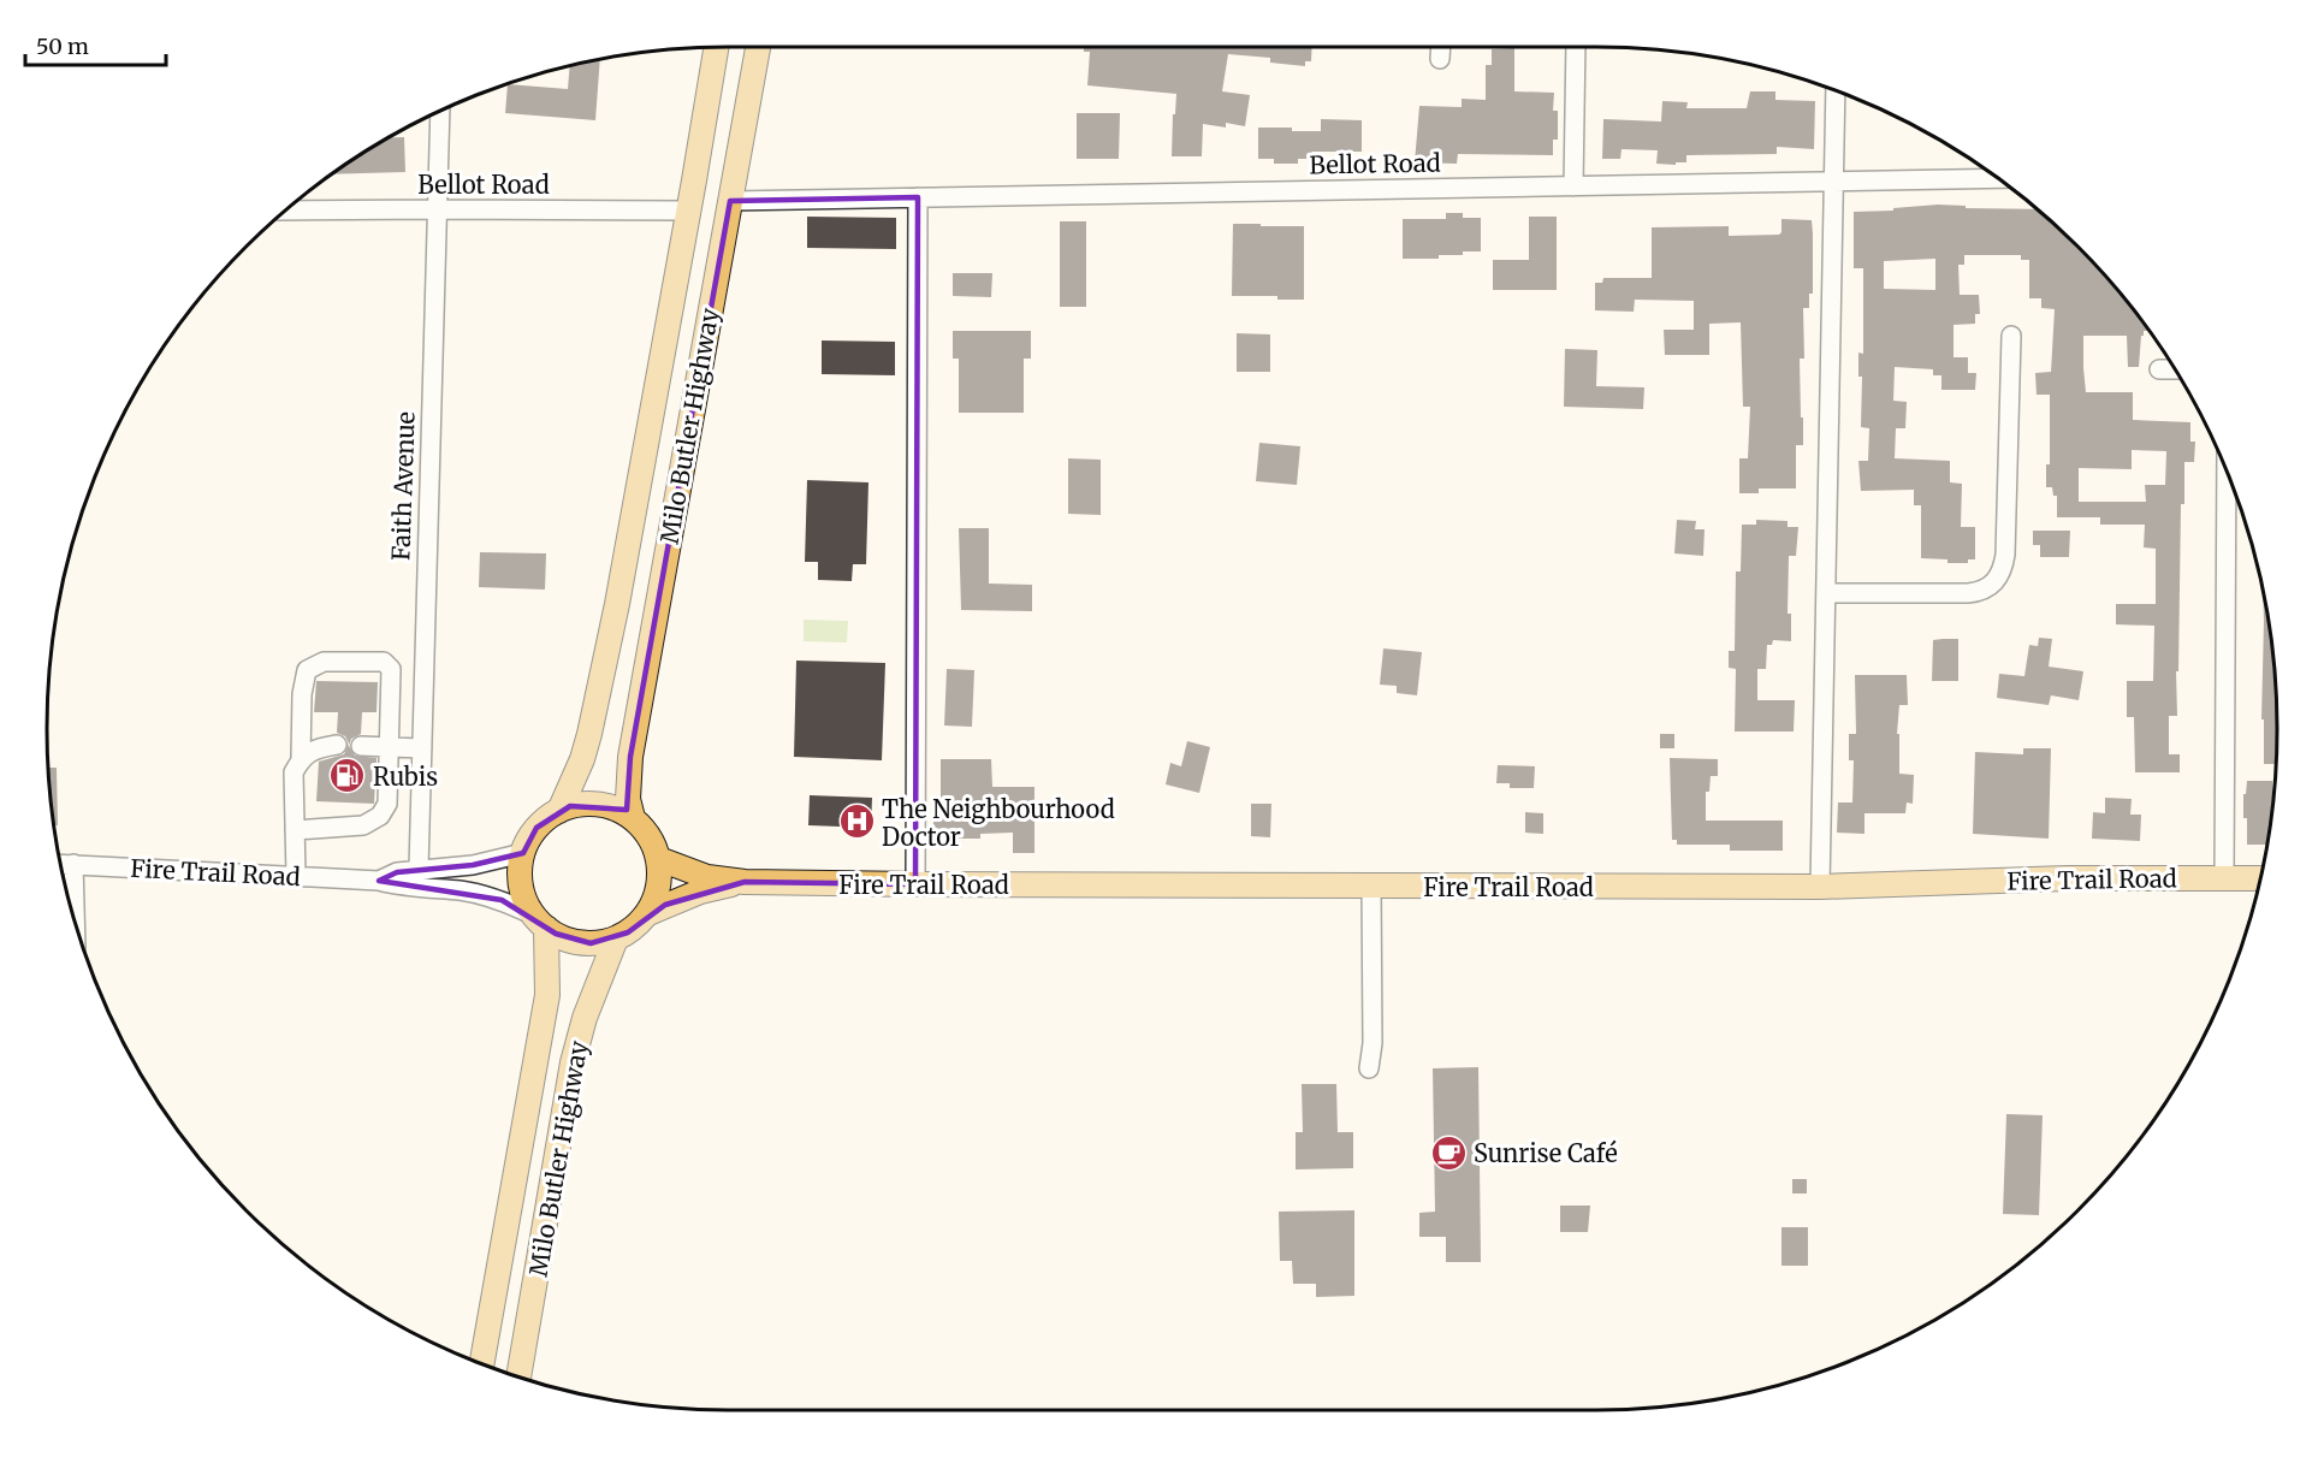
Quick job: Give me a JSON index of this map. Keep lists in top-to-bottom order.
{
  "streets": {
    "main road": ["Milo Butler Highway", "Fire Trail Road"],
    "street": ["Bellot Road", "Faith Avenue"]
  },
  "crossings": [
    ["Bellot Road", "Milo Butler Highway"],
    ["Bellot Road", "Faith Avenue"],
    ["Milo Butler Highway", "Fire Trail Road"],
    ["Faith Avenue", "Fire Trail Road"]
  ],
  "places": {
    "fuel station": ["Rubis"],
    "hospital": ["The Neighbourhood Doctor"],
    "cafe": ["Sunrise Café"]
  },
  "scale_bar": "50 m"
}
